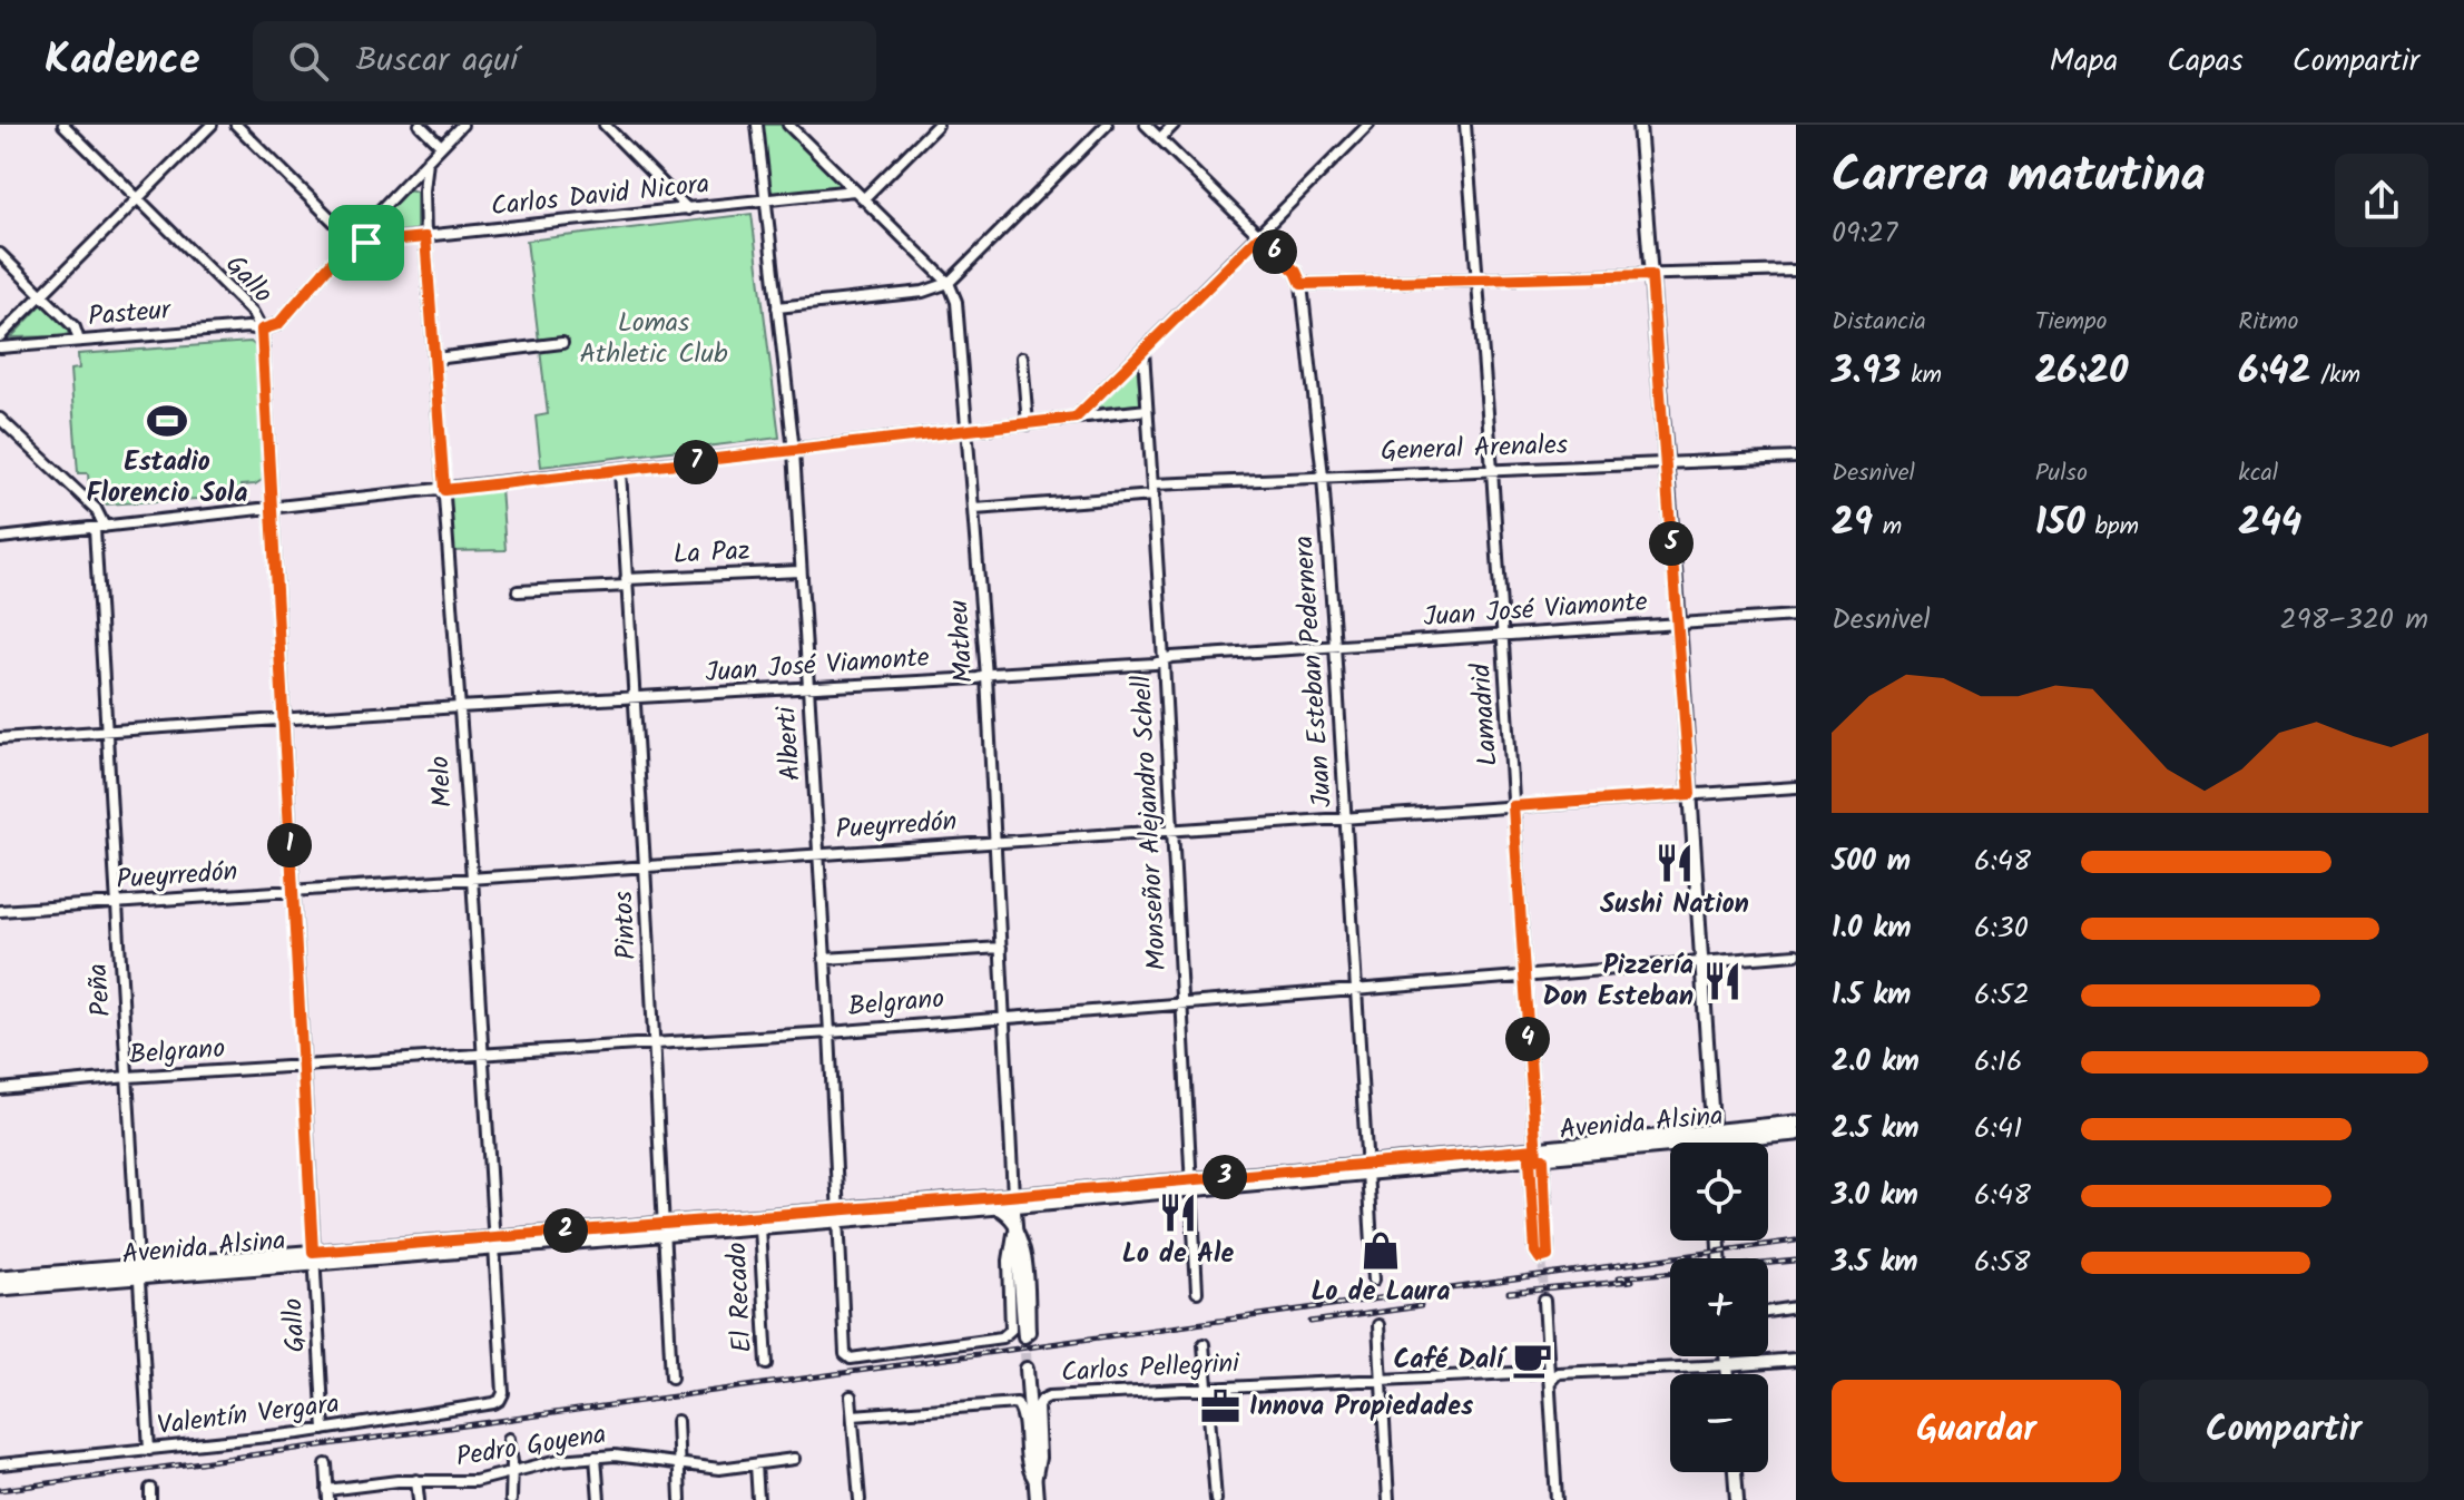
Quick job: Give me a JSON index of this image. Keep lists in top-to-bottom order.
{
  "streets": {
    "main road": ["Avenida Alsina"],
    "street": [
      "Carlos David Nicora",
      "Gallo",
      "Pasteur",
      "General Arenales",
      "La Paz",
      "Juan José Viamonte",
      "Matheu",
      "Juan Esteban Pedernera",
      "Lamadrid",
      "Alberti",
      "Melo",
      "Monseñor Alejandro Schell",
      "Pueyrredón",
      "Pintos",
      "Peña",
      "Belgrano",
      "El Recado",
      "Carlos Pellegrini",
      "Valentín Vergara",
      "Pedro Goyena"
    ]
  },
  "crossings": [
    ["Carlos David Nicora", "Alberti"],
    ["Carlos David Nicora", "Melo"],
    ["Gallo", "Pasteur"],
    ["Gallo", "Juan José Viamonte"],
    ["Gallo", "Pueyrredón"],
    ["Gallo", "Belgrano"],
    ["Gallo", "Avenida Alsina"],
    ["Gallo", "Valentín Vergara"],
    ["General Arenales", "Juan Esteban Pedernera"],
    ["General Arenales", "Lamadrid"],
    ["General Arenales", "Monseñor Alejandro Schell"],
    ["La Paz", "Alberti"],
    ["La Paz", "Pintos"],
    ["Juan José Viamonte", "Matheu"],
    ["Juan José Viamonte", "Juan Esteban Pedernera"],
    ["Juan José Viamonte", "Lamadrid"],
    ["Juan José Viamonte", "Alberti"],
    ["Juan José Viamonte", "Melo"],
    ["Juan José Viamonte", "Monseñor Alejandro Schell"],
    ["Juan José Viamonte", "Pintos"],
    ["Juan José Viamonte", "Peña"],
    ["Matheu", "Alberti"],
    ["Matheu", "Pueyrredón"],
    ["Matheu", "Belgrano"],
    ["Matheu", "Avenida Alsina"],
    ["Juan Esteban Pedernera", "Pueyrredón"],
    ["Juan Esteban Pedernera", "Belgrano"],
    ["Juan Esteban Pedernera", "Avenida Alsina"],
    ["Lamadrid", "Pueyrredón"],
    ["Lamadrid", "Belgrano"],
    ["Lamadrid", "Avenida Alsina"],
    ["Alberti", "Pueyrredón"],
    ["Alberti", "Belgrano"],
    ["Alberti", "Avenida Alsina"],
    ["Melo", "Pueyrredón"],
    ["Melo", "Belgrano"],
    ["Melo", "Avenida Alsina"],
    ["Melo", "Valentín Vergara"],
    ["Monseñor Alejandro Schell", "Pueyrredón"],
    ["Monseñor Alejandro Schell", "Belgrano"],
    ["Monseñor Alejandro Schell", "Avenida Alsina"],
    ["Pueyrredón", "Pintos"],
    ["Pueyrredón", "Peña"],
    ["Pintos", "Belgrano"],
    ["Pintos", "Avenida Alsina"],
    ["Peña", "Belgrano"],
    ["Peña", "Avenida Alsina"],
    ["Peña", "Valentín Vergara"],
    ["Avenida Alsina", "El Recado"]
  ],
  "parks": ["Lomas Athletic Club"],
  "places": {
    "sports": ["Estadio Florencio Sola"],
    "restaurant": ["Sushi Nation", "Pizzería Don Esteban", "Lo de Ale"],
    "shop": ["Lo de Laura"],
    "cafe": ["Café Dalí"],
    "office": ["Innova Propiedades"]
  },
  "page": {
    "header": "Kadence",
    "search": "Buscar aquí",
    "nav": ["Mapa", "Capas", "Compartir"],
    "heading": ["Carrera matutina", "09:27"],
    "pins": [
      "6",
      "7",
      "5",
      "1",
      "4",
      "3",
      "2"
    ],
    "stats": [
      ["Distancia", "3.93 km"],
      ["Tiempo", "26:20"],
      ["Ritmo", "6:42 /km"],
      ["Desnivel", "29 m"],
      ["Pulso", "150 bpm"],
      ["kcal", "244"]
    ],
    "chart": ["Desnivel", "298–320 m"],
    "list": [
      {
        "name": "500 m",
        "note": "6:48"
      },
      {
        "name": "1.0 km",
        "note": "6:30"
      },
      {
        "name": "1.5 km",
        "note": "6:52"
      },
      {
        "name": "2.0 km",
        "note": "6:16"
      },
      {
        "name": "2.5 km",
        "note": "6:41"
      },
      {
        "name": "3.0 km",
        "note": "6:48"
      },
      {
        "name": "3.5 km",
        "note": "6:58"
      }
    ],
    "map_buttons": ["+", "−"],
    "buttons": ["Guardar", "Compartir"]
  }
}
